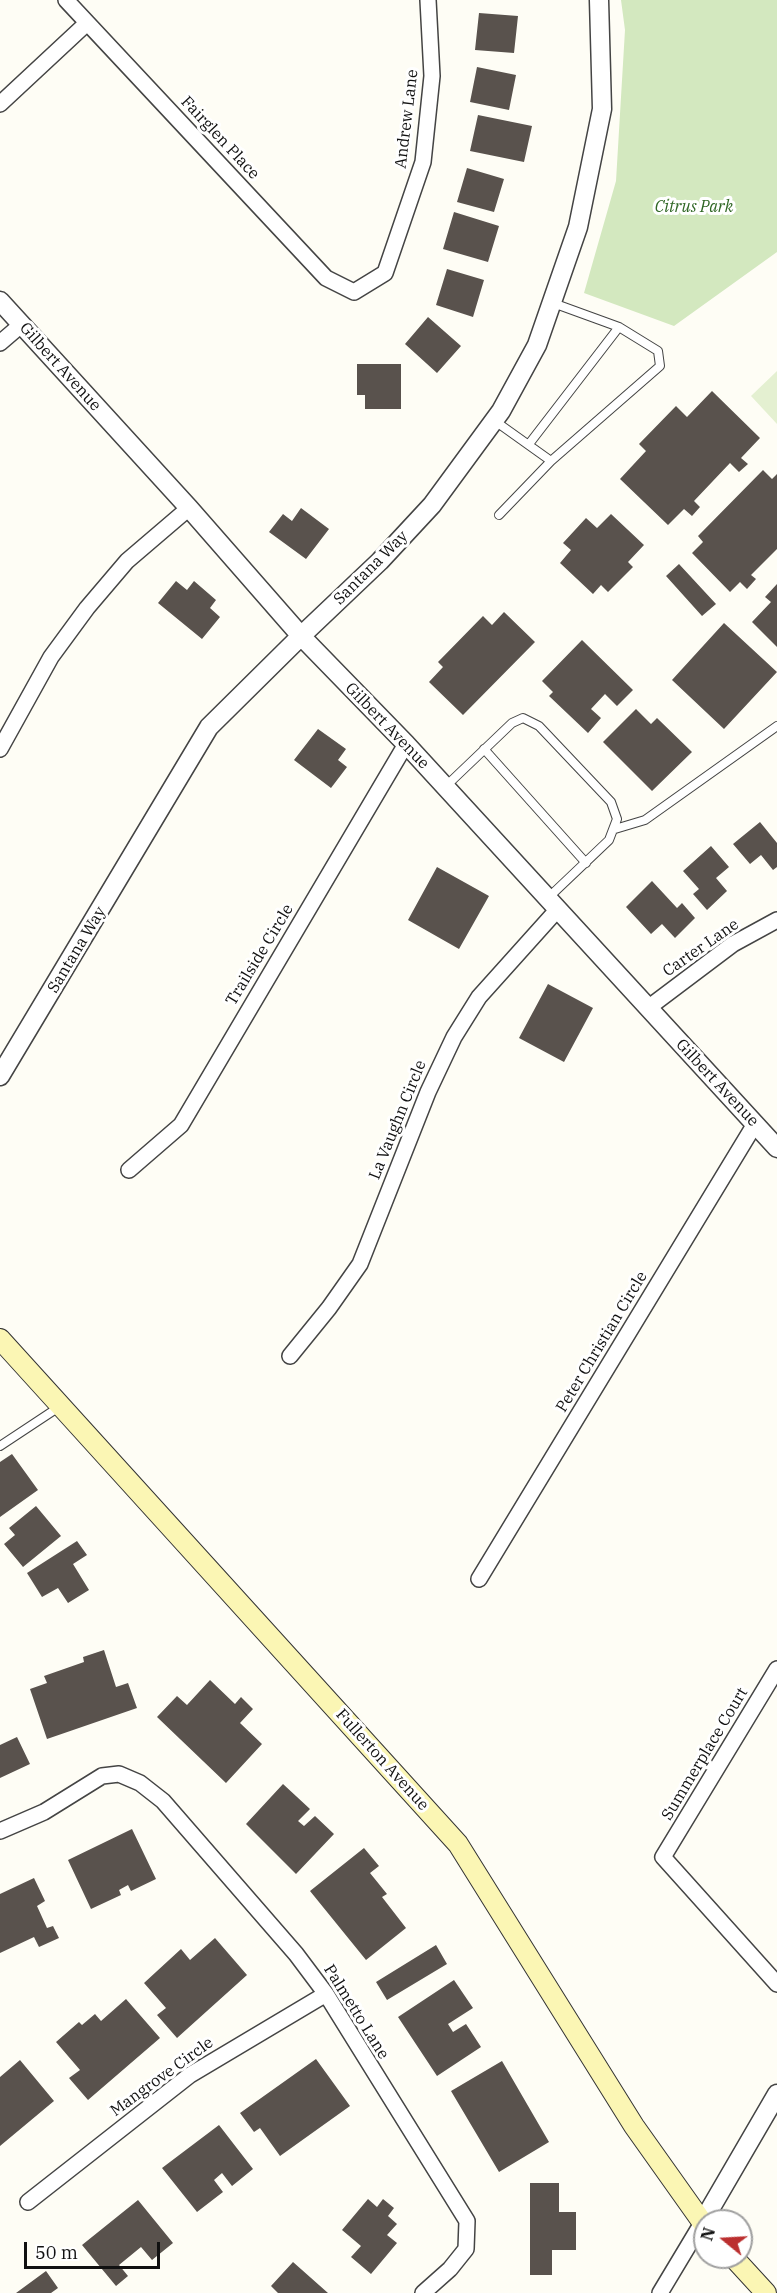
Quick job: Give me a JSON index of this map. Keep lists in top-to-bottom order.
{
  "streets": {
    "main road": ["Fullerton Avenue"],
    "street": [
      "Andrew Lane",
      "Fairglen Place",
      "Gilbert Avenue",
      "Santana Way",
      "Carter Lane",
      "Trailside Circle",
      "La Vaughn Circle",
      "Peter Christian Circle",
      "Summerplace Court",
      "Palmetto Lane",
      "Mangrove Circle"
    ]
  },
  "crossings": [
    ["Andrew Lane", "Fairglen Place"],
    ["Gilbert Avenue", "Santana Way"],
    ["Gilbert Avenue", "Carter Lane"],
    ["Gilbert Avenue", "Trailside Circle"],
    ["Gilbert Avenue", "La Vaughn Circle"],
    ["Gilbert Avenue", "Peter Christian Circle"],
    ["Palmetto Lane", "Mangrove Circle"]
  ],
  "parks": ["Citrus Park"],
  "scale_bar": "50 m",
  "north": "left"
}
